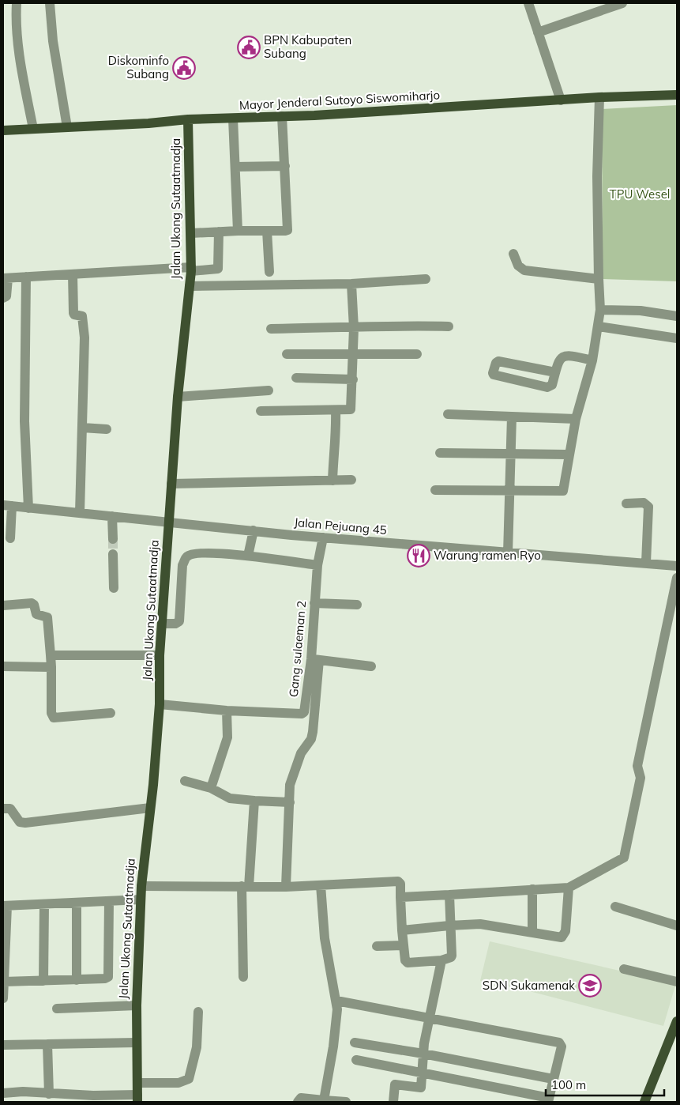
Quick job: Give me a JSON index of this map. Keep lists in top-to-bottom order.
{
  "streets": {
    "main road": ["Mayor Jenderal Sutoyo Siswomiharjo", "Jalan Ukong Sutaatmadja"],
    "street": ["Jalan Pejuang 45", "Gang sulaeman 2"]
  },
  "crossings": [
    ["Mayor Jenderal Sutoyo Siswomiharjo", "Jalan Ukong Sutaatmadja"],
    ["Jalan Ukong Sutaatmadja", "Jalan Pejuang 45"],
    ["Jalan Ukong Sutaatmadja", "Gang sulaeman 2"],
    ["Jalan Pejuang 45", "Gang sulaeman 2"]
  ],
  "parks": ["TPU Wesel"],
  "places": {
    "public building": ["BPN Kabupaten Subang", "Diskominfo Subang"],
    "restaurant": ["Warung ramen Ryo"],
    "school or university": ["SDN Sukamenak"]
  },
  "scale_bar": "100 m"
}
